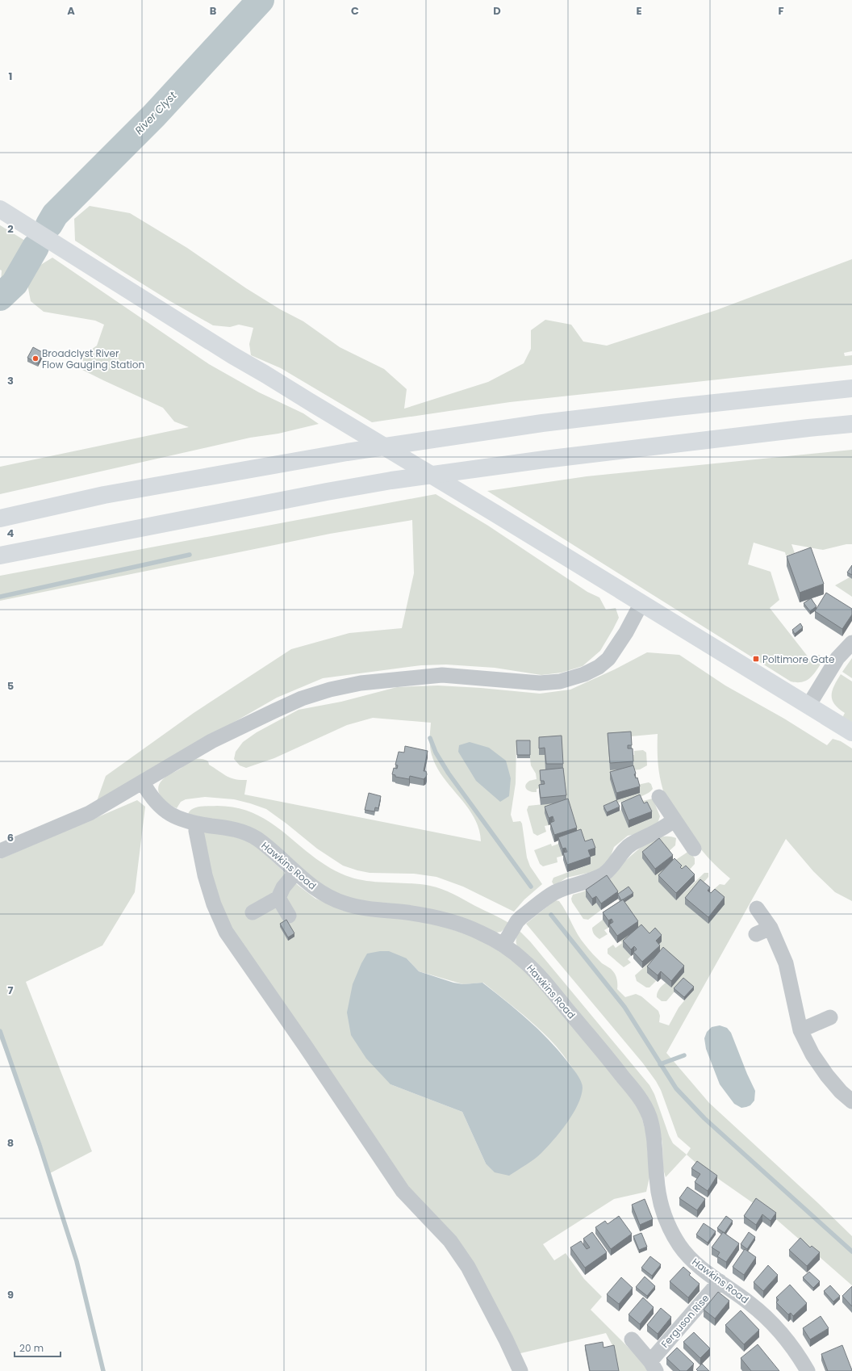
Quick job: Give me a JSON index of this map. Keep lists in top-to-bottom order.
{
  "streets": {
    "street": ["Hawkins Road", "Ferguson Rise"]
  },
  "crossings": [
    ["Hawkins Road", "Ferguson Rise"]
  ],
  "water": ["River Clyst"],
  "places": {
    "other": ["Broadclyst River Flow Gauging Station"],
    "transit": ["Poltimore Gate"]
  },
  "scale_bar": "20 m",
  "grid": {
    "columns": [
      "A",
      "B",
      "C",
      "D",
      "E",
      "F"
    ],
    "rows": [
      "1",
      "2",
      "3",
      "4",
      "5",
      "6",
      "7",
      "8",
      "9"
    ]
  }
}
